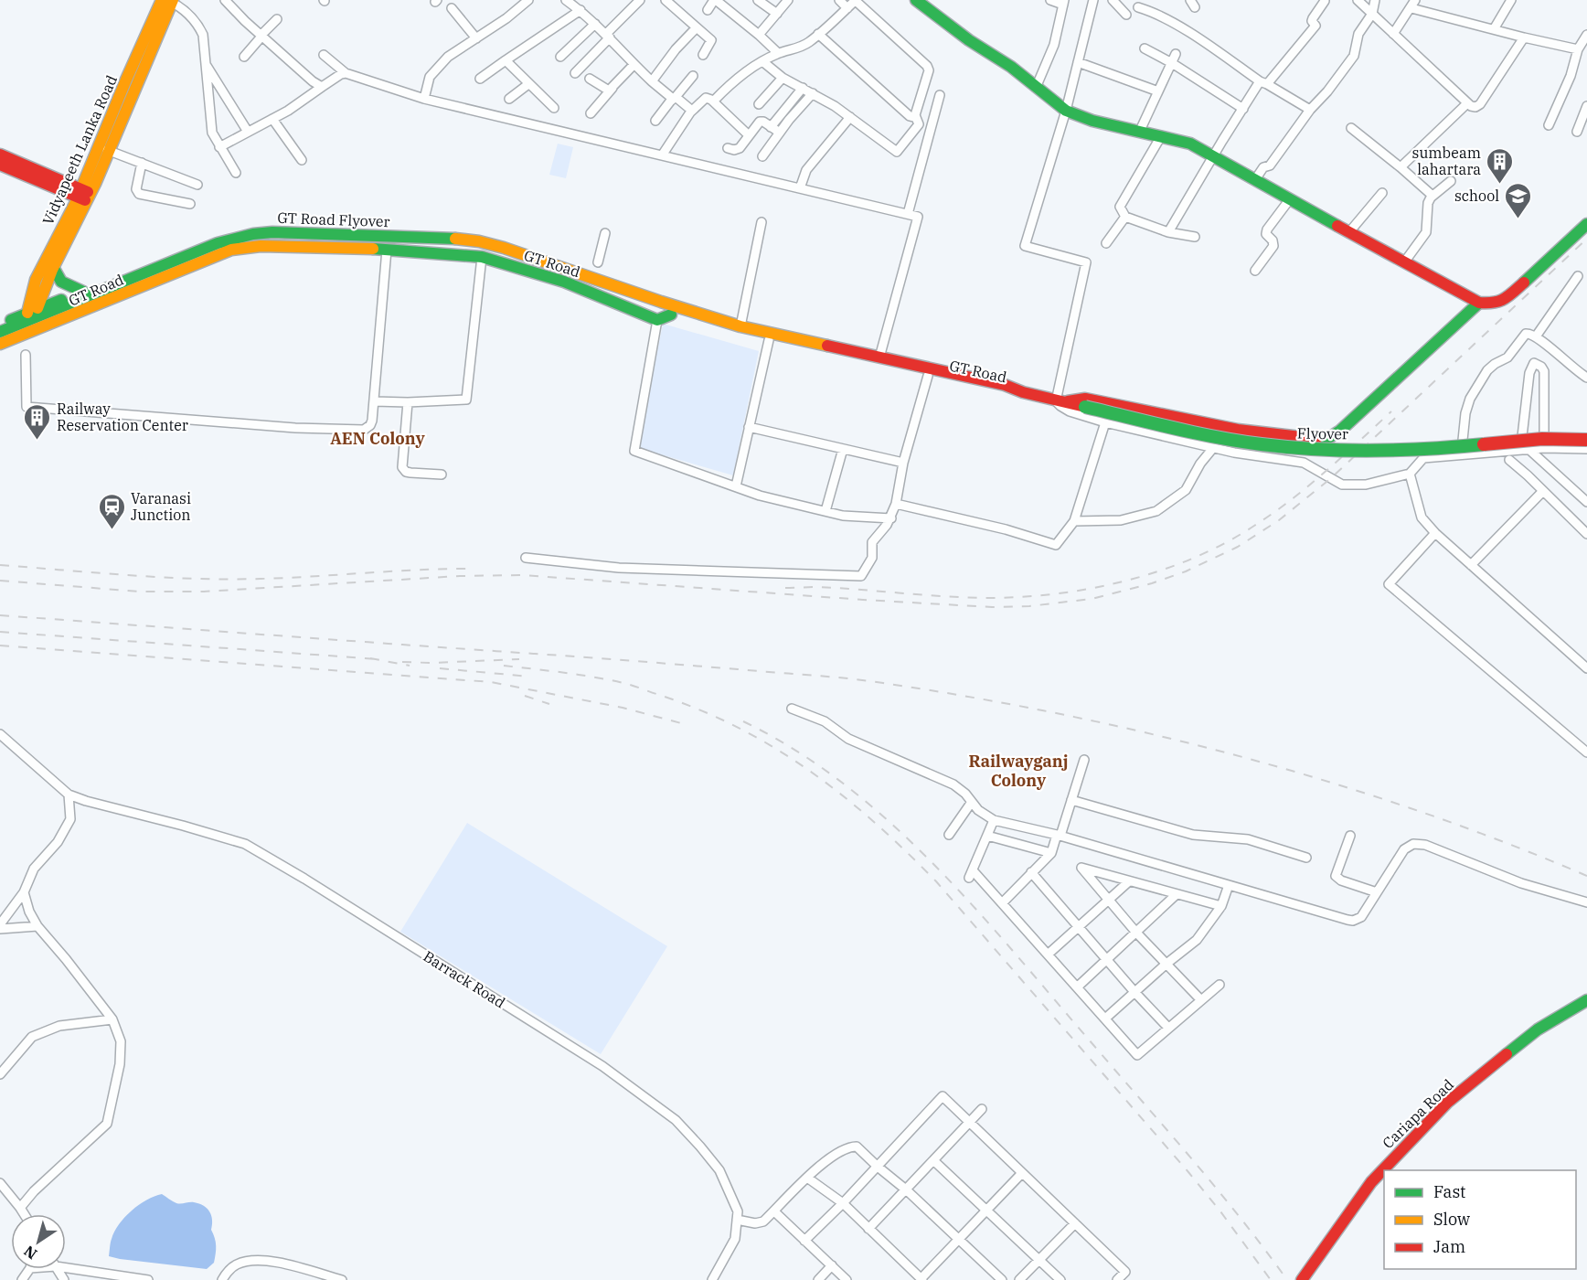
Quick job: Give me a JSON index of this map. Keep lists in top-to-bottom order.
{
  "streets": {
    "main road": [
      "Vidyapeeth Lanka Road",
      "GT Road Flyover",
      "GT Road",
      "Flyover",
      "Cariapa Road"
    ],
    "street": ["Barrack Road"]
  },
  "crossings": [
    ["Vidyapeeth Lanka Road", "GT Road"],
    ["GT Road Flyover", "GT Road"],
    ["GT Road", "Flyover"]
  ],
  "districts": ["AEN Colony", "Railwayganj Colony"],
  "places": {
    "building": ["sumbeam lahartara", "Railway Reservation Center"],
    "school or university": ["school"],
    "station": ["Varanasi Junction"]
  },
  "legend": ["Fast", "Slow", "Jam"],
  "north": "bottom left"
}
